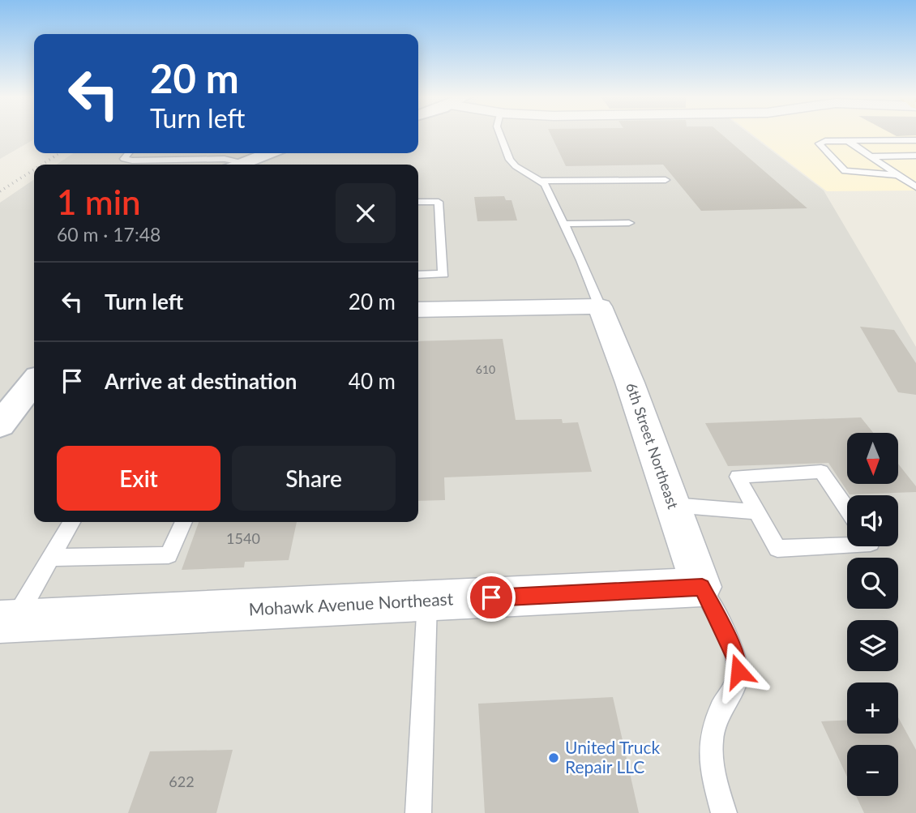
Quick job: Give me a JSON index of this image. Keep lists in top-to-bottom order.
{
  "streets": {
    "street": ["6th Street Northeast", "Mohawk Avenue Northeast"]
  },
  "crossings": [
    ["6th Street Northeast", "Mohawk Avenue Northeast"]
  ],
  "places": ["United Truck Repair LLC"],
  "house_numbers": ["610", "1540", "622"],
  "north": "bottom",
  "page": {
    "turn": ["20 m", "Turn left"],
    "heading": ["1 min", "60 m · 17:48"],
    "list": [
      {
        "name": "Turn left",
        "value": "20 m"
      },
      {
        "name": "Arrive at destination",
        "value": "40 m"
      }
    ],
    "map_buttons": ["+", "−"],
    "buttons": ["Exit", "Share"]
  }
}
